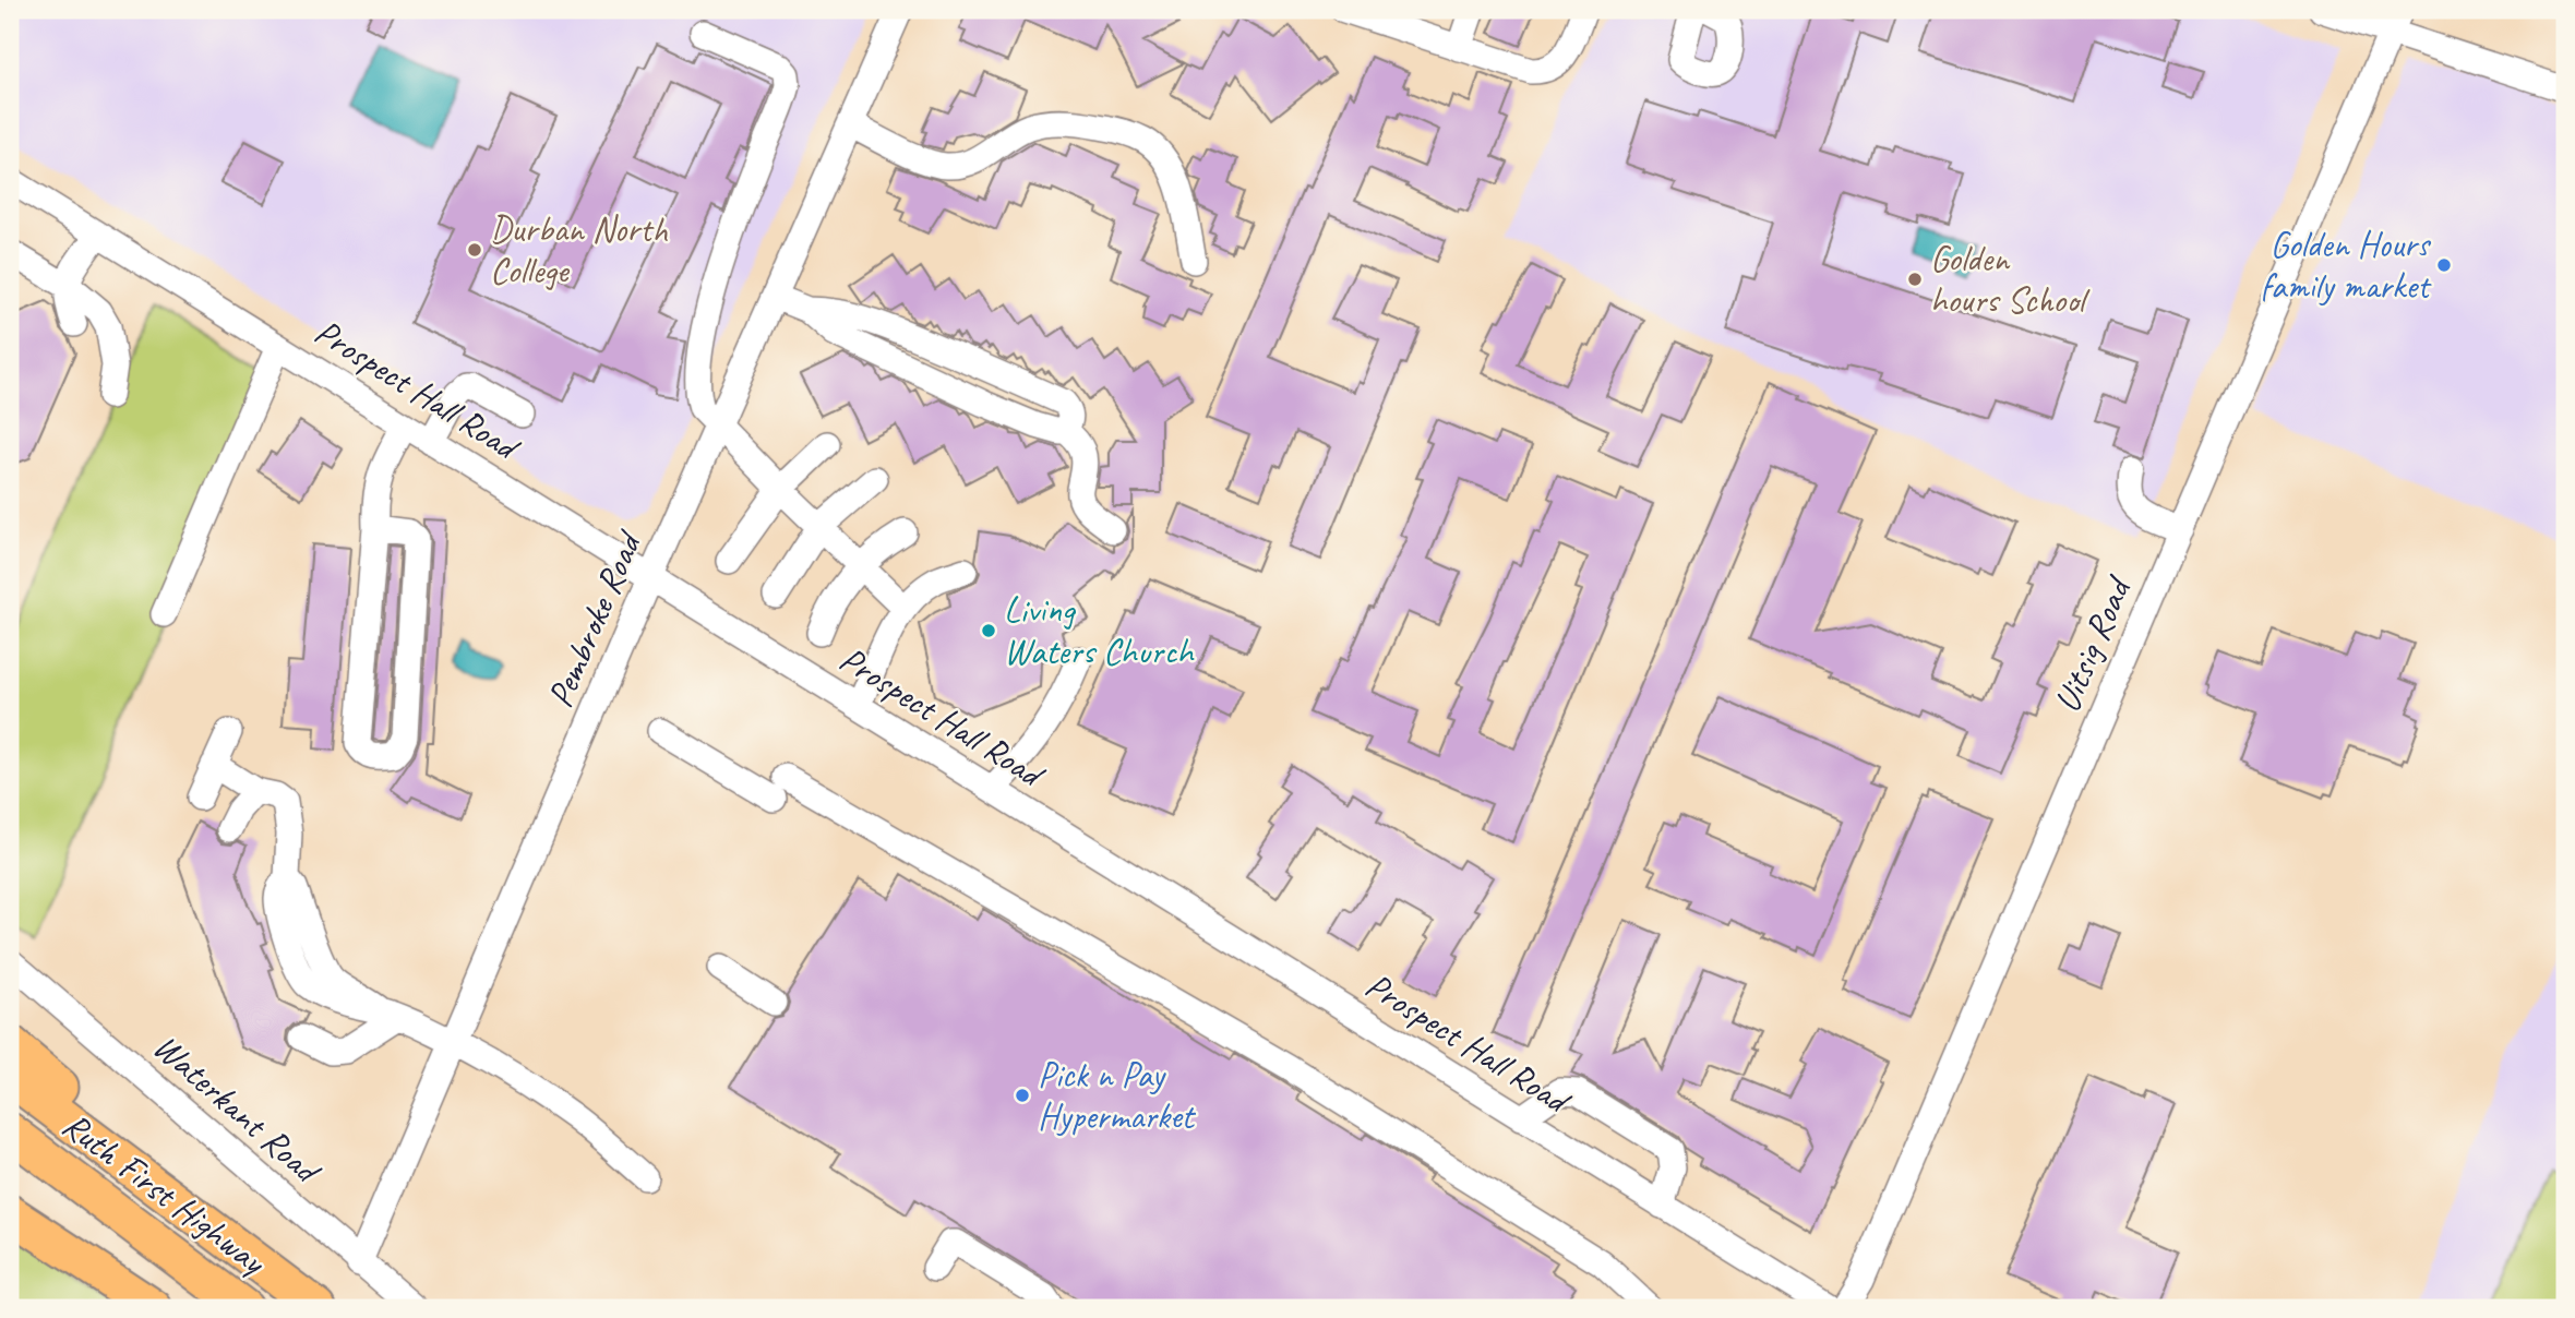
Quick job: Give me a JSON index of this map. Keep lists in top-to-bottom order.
{
  "streets": {
    "highway": ["Ruth First Highway"],
    "street": [
      "Prospect Hall Road",
      "Pembroke Road",
      "Uitsig Road",
      "Waterkant Road"
    ]
  },
  "crossings": [
    ["Prospect Hall Road", "Pembroke Road"],
    ["Pembroke Road", "Waterkant Road"]
  ],
  "places": [
    "Durban North College",
    "Golden Hours family market",
    "Golden hours School",
    "Living Waters Church",
    "Pick n Pay Hypermarket"
  ]
}
